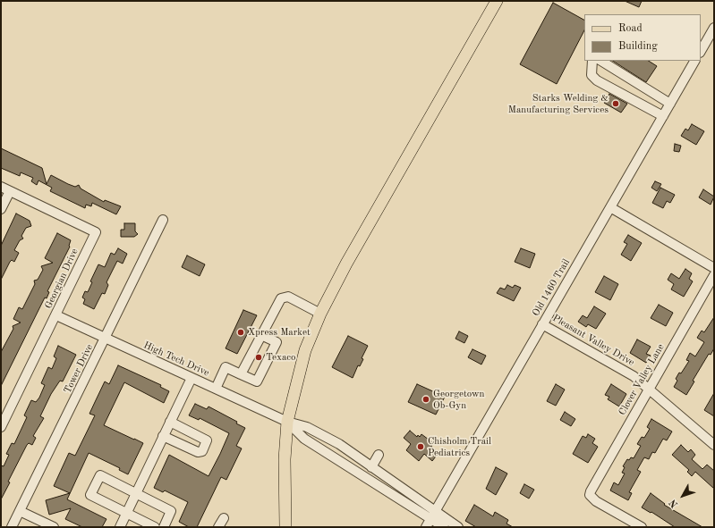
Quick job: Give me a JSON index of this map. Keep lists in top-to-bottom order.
{
  "streets": {
    "street": [
      "Georgian Drive",
      "Old 1460 Trail",
      "Pleasant Valley Drive",
      "High Tech Drive",
      "Tower Drive",
      "Clover Valley Lane"
    ]
  },
  "crossings": [
    ["Georgian Drive", "High Tech Drive"],
    ["Old 1460 Trail", "Pleasant Valley Drive"],
    ["Old 1460 Trail", "High Tech Drive"],
    ["Pleasant Valley Drive", "Clover Valley Lane"],
    ["High Tech Drive", "Tower Drive"]
  ],
  "places": [
    "Starks Welding & Manufacturing Services",
    "Xpress Market",
    "Texaco",
    "Georgetown Ob-Gyn",
    "Chisholm Trail Pediatrics"
  ],
  "legend": ["Road", "Building"],
  "north": "bottom left"
}
